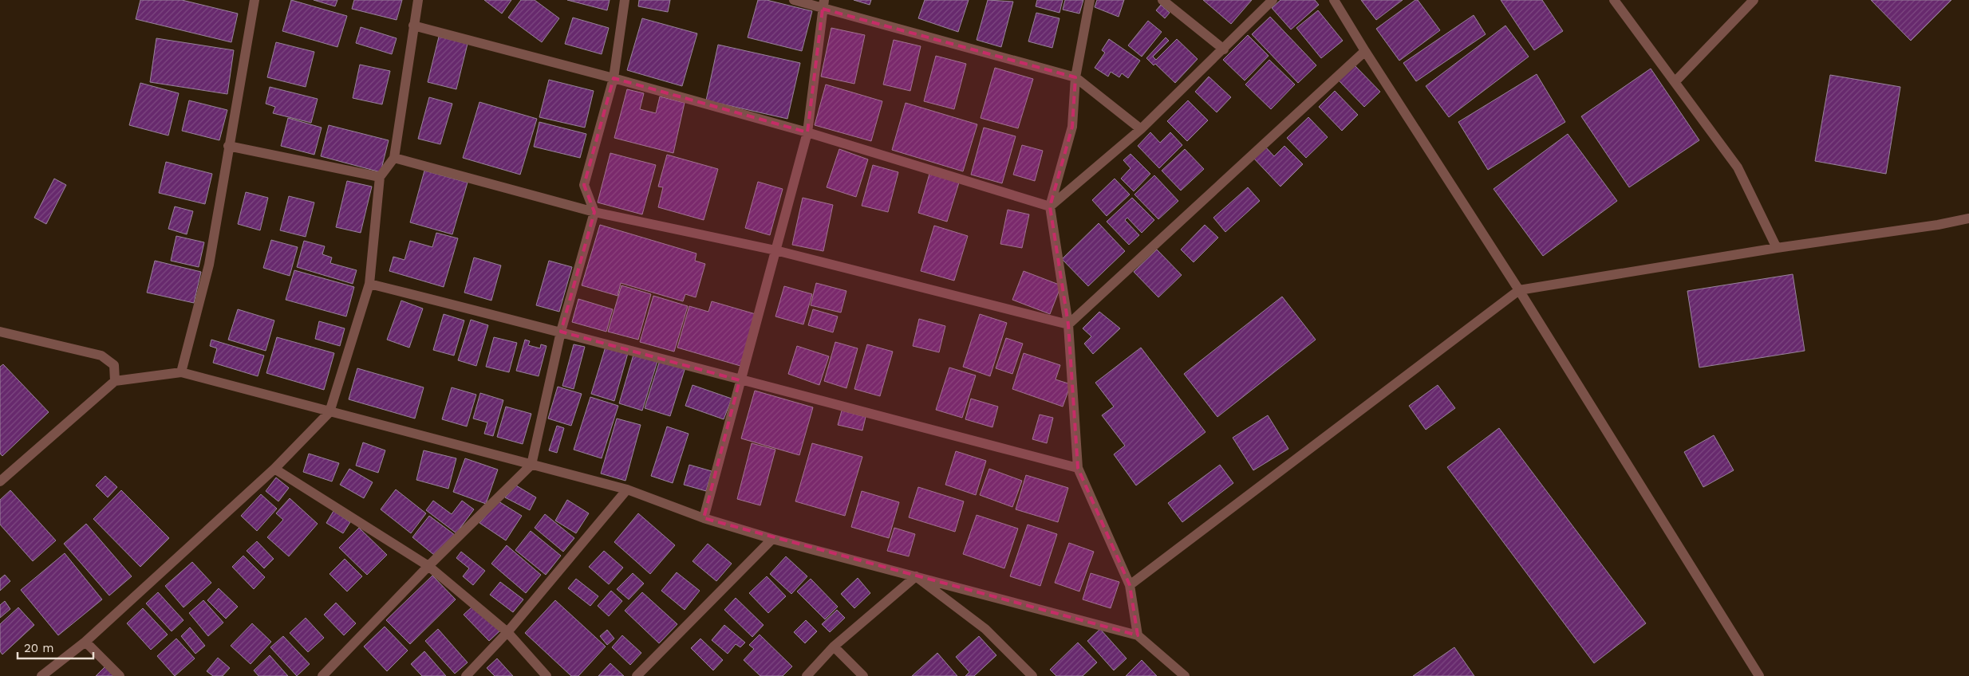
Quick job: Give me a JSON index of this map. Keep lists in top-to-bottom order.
{
  "scale_bar": "20 m"
}
